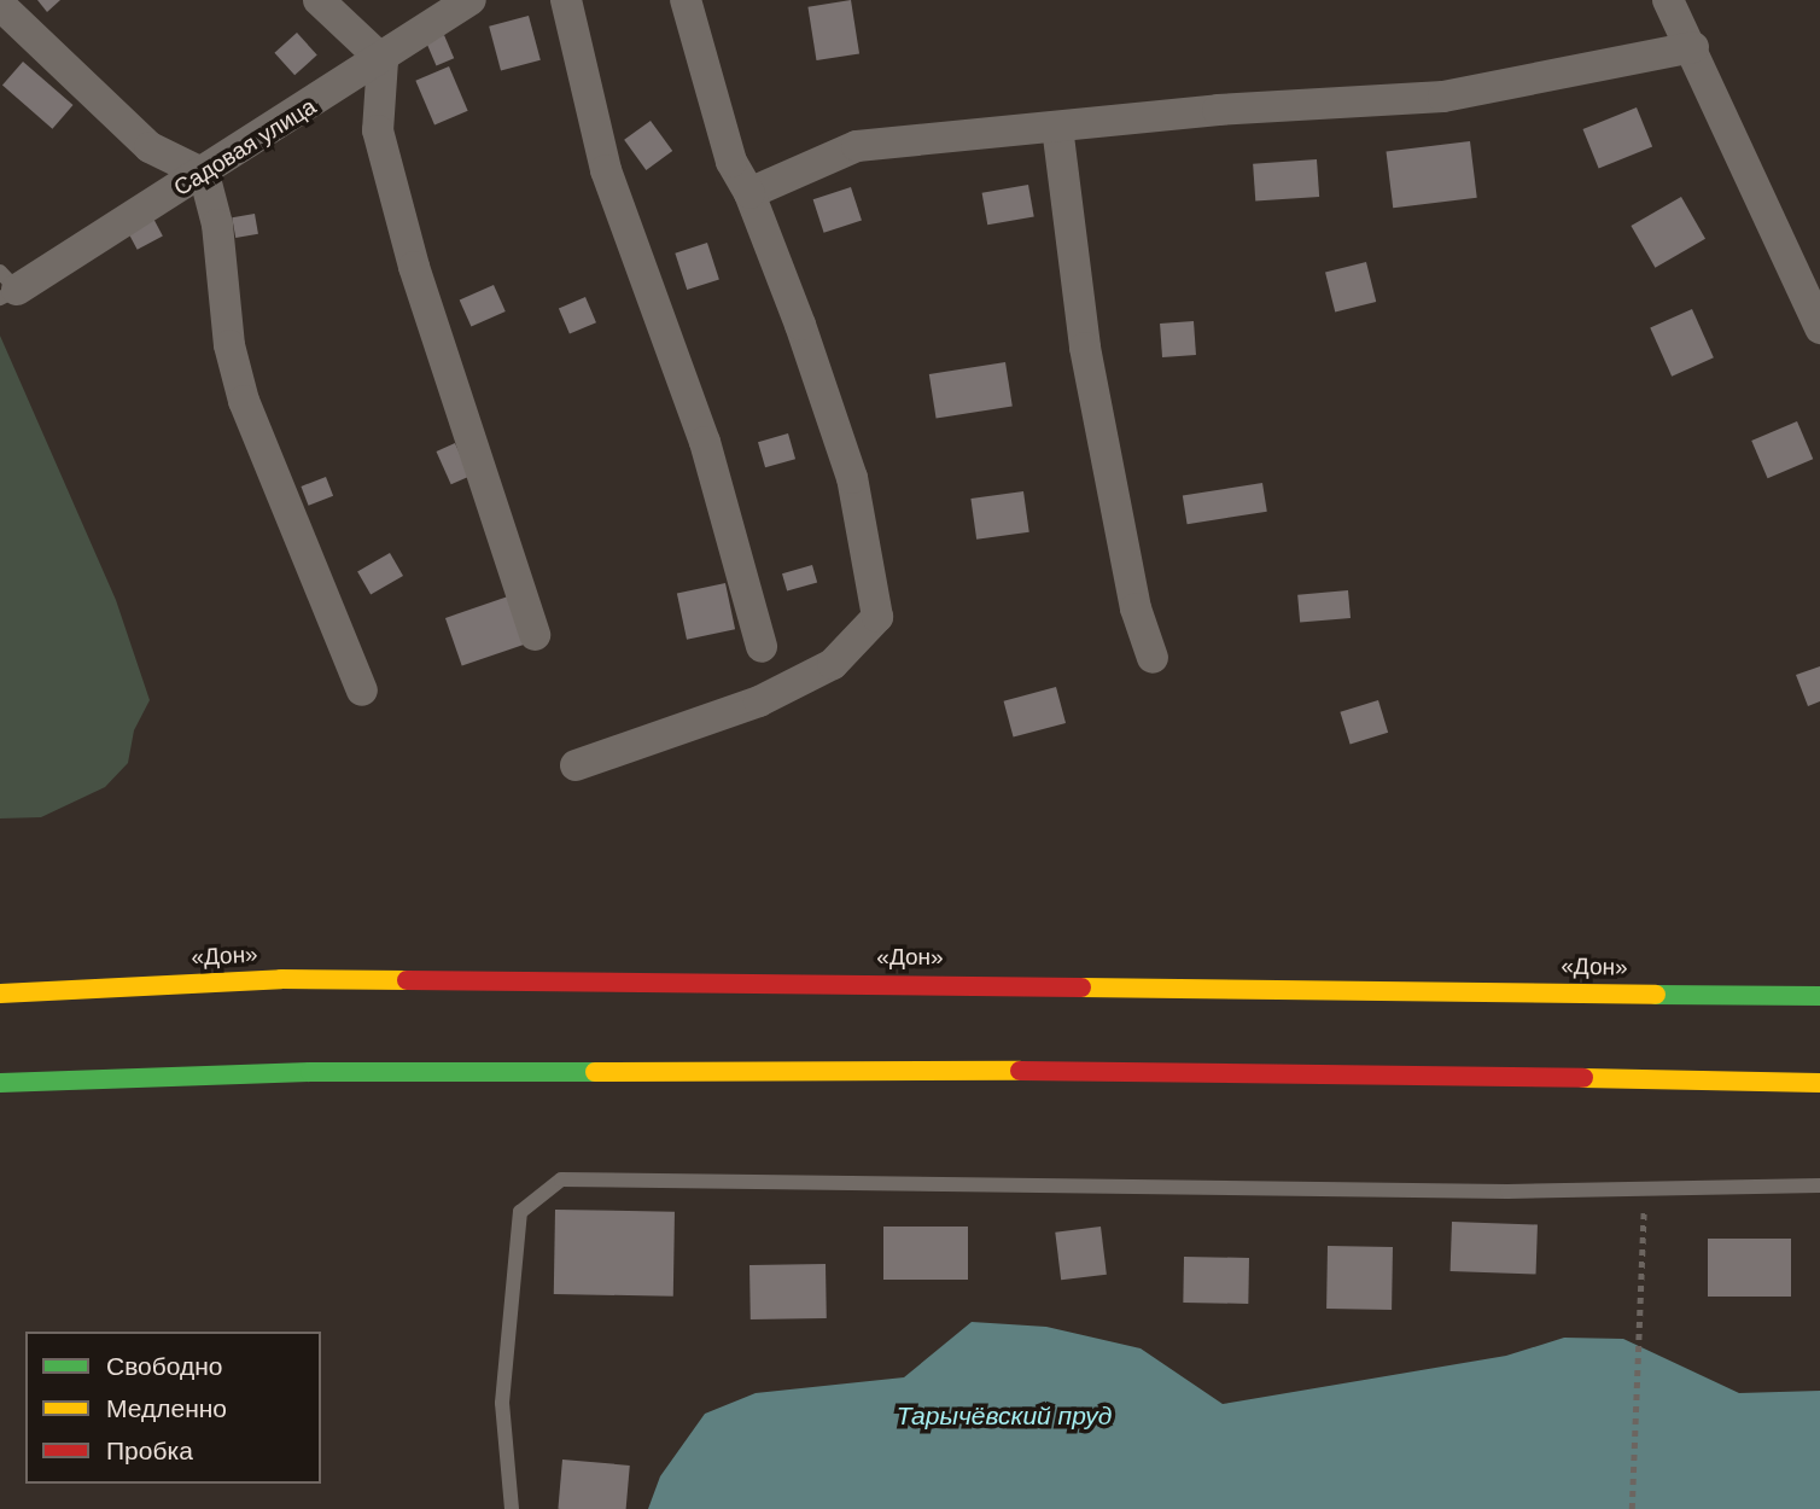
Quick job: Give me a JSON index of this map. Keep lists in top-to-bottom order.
{
  "streets": {
    "highway": ["«Дон»"],
    "street": ["Садовая улица"]
  },
  "water": ["Тарычёвский пруд"],
  "legend": ["Свободно", "Медленно", "Пробка"]
}
